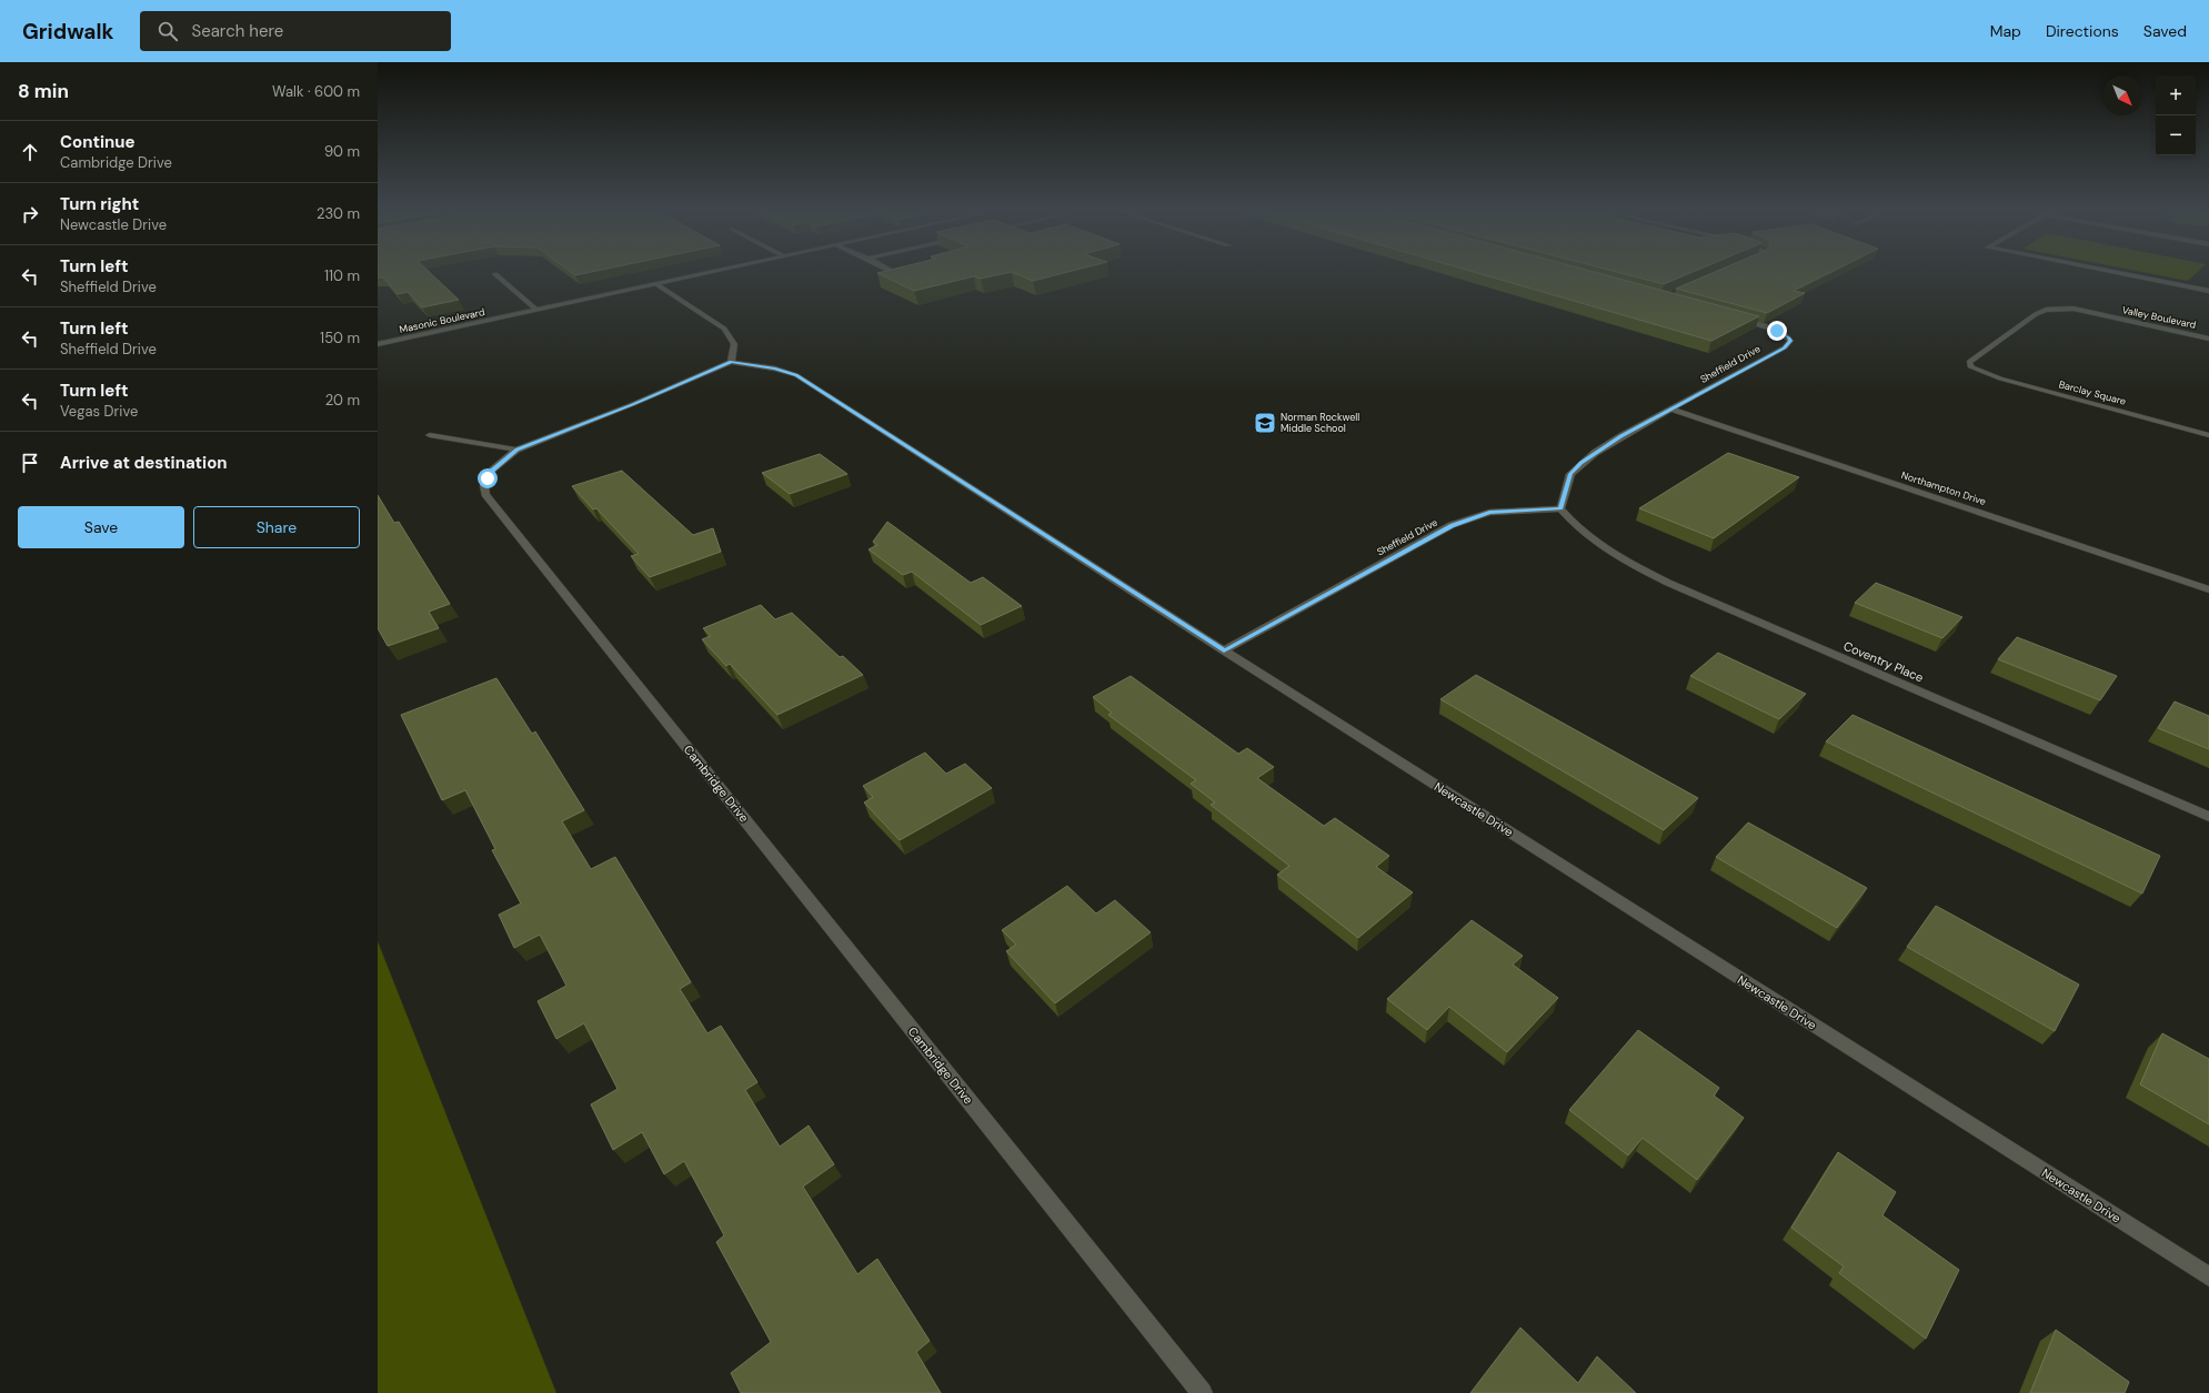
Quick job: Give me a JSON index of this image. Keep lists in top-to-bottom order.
{
  "streets": {
    "street": [
      "Valley Boulevard",
      "Masonic Boulevard",
      "Sheffield Drive",
      "Barclay Square",
      "Northampton Drive",
      "Coventry Place",
      "Cambridge Drive",
      "Newcastle Drive"
    ]
  },
  "crossings": [
    ["Valley Boulevard", "Barclay Square"],
    ["Sheffield Drive", "Northampton Drive"],
    ["Sheffield Drive", "Coventry Place"],
    ["Sheffield Drive", "Newcastle Drive"],
    ["Cambridge Drive", "Newcastle Drive"]
  ],
  "places": {
    "school or university": ["Norman Rockwell Middle School"]
  },
  "north": "bottom right",
  "page": {
    "header": "Gridwalk",
    "search": "Search here",
    "nav": ["Map", "Directions", "Saved"],
    "heading": ["8 min", "Walk · 600 m"],
    "map_buttons": ["+", "−"],
    "list": [
      ["Continue", "Cambridge Drive", "90 m"],
      ["Turn right", "Newcastle Drive", "230 m"],
      ["Turn left", "Sheffield Drive", "110 m"],
      ["Turn left", "Sheffield Drive", "150 m"],
      ["Turn left", "Vegas Drive", "20 m"],
      "Arrive at destination"
    ],
    "buttons": ["Save", "Share"]
  }
}
